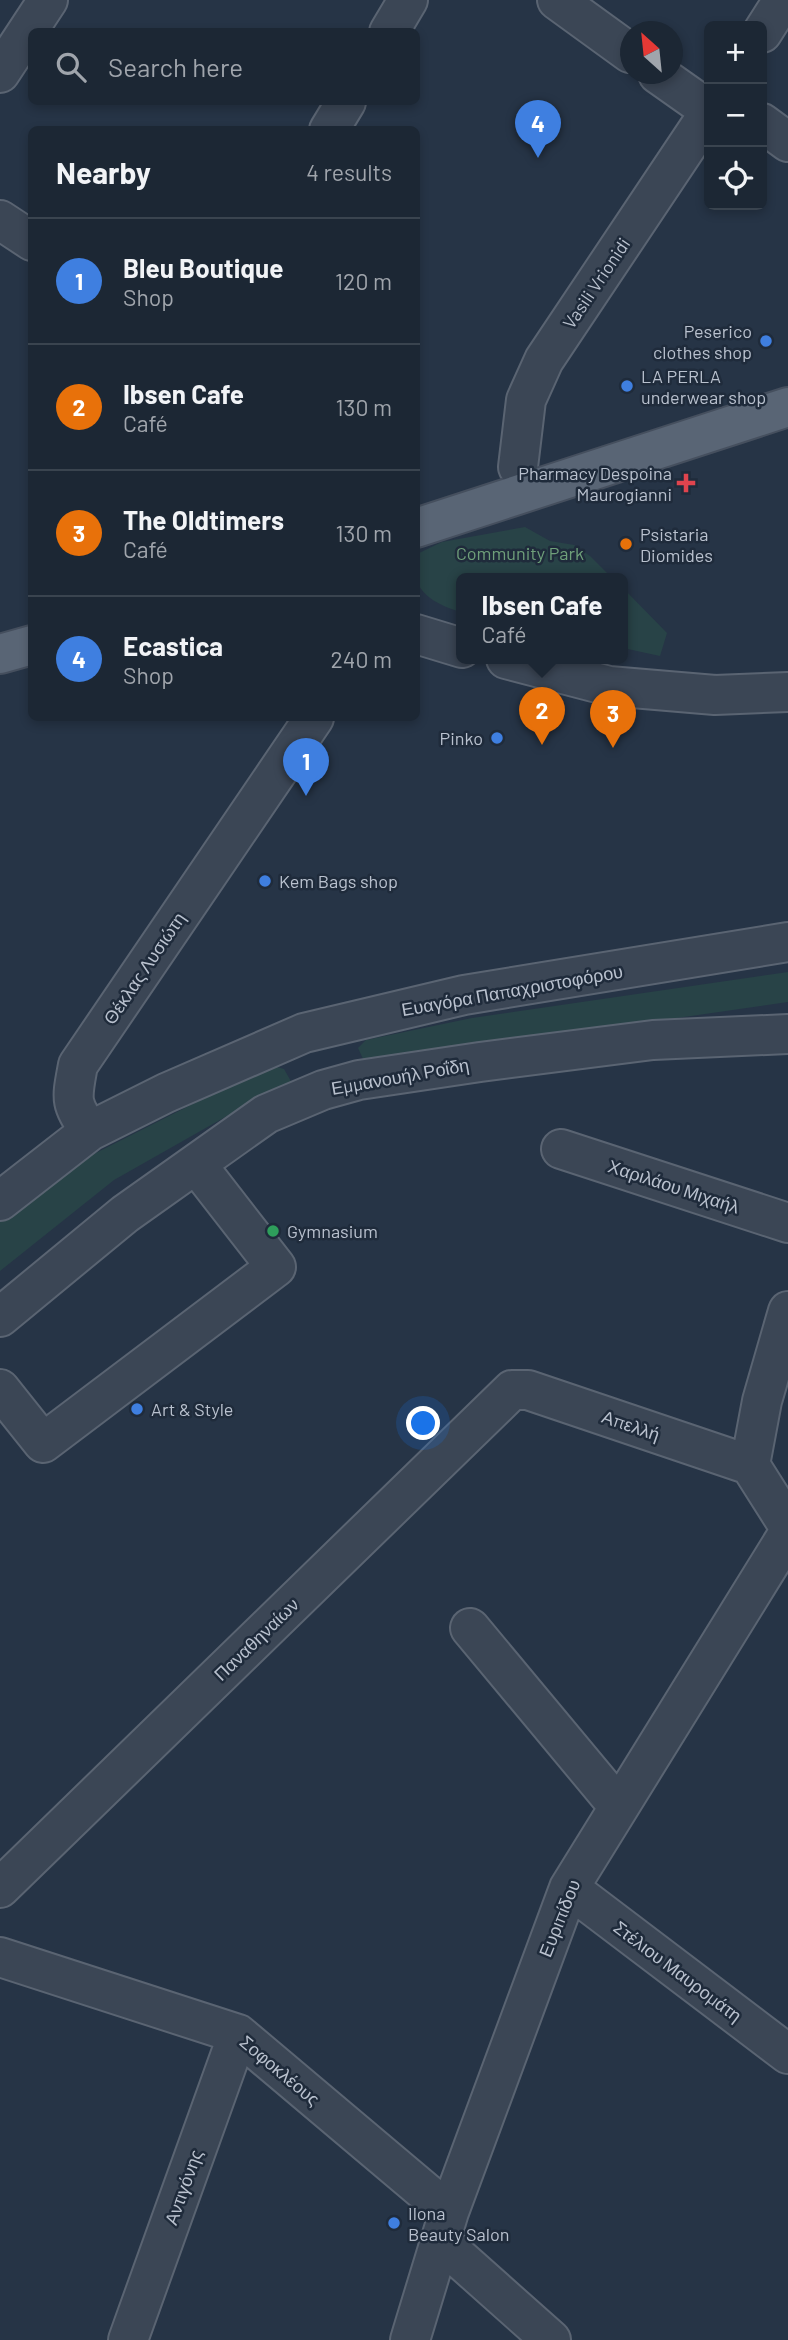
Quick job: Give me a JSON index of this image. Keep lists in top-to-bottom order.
{
  "streets": {
    "street": [
      "Vasili Vrionidi",
      "Θέκλας Λυσιώτη",
      "Ευαγόρα Παπαχριστοφόρου",
      "Εμμανουήλ Ροΐδη",
      "Χαριλάου Μιχαήλ",
      "Απελλή",
      "Παναθηναίων",
      "Ευριπίδου",
      "Στέλιου Μαυρομάτη",
      "Σοφοκλέους",
      "Αντιγόνης"
    ]
  },
  "crossings": [
    ["Θέκλας Λυσιώτη", "Ευαγόρα Παπαχριστοφόρου"],
    ["Απελλή", "Παναθηναίων"],
    ["Ευριπίδου", "Στέλιου Μαυρομάτη"],
    ["Ευριπίδου", "Σοφοκλέους"],
    ["Σοφοκλέους", "Αντιγόνης"]
  ],
  "parks": ["Community Park"],
  "places": {
    "other": [
      "Peserico clothes shop",
      "LA PERLA underwear shop",
      "Psistaria Diomides",
      "Pinko",
      "Kem Bags shop",
      "Gymnasium",
      "Art & Style",
      "Ilona Beauty Salon"
    ],
    "health": ["Pharmacy Despoina Maurogianni"]
  },
  "north": "top left",
  "page": {
    "map_buttons": ["+", "−"],
    "search": "Search here",
    "pins": [
      "4",
      "2",
      "3",
      "1"
    ],
    "heading": ["Nearby", "4 results"],
    "list": [
      {
        "mark": "1",
        "name": "Bleu Boutique",
        "note": "Shop",
        "value": "120 m"
      },
      {
        "mark": "2",
        "name": "Ibsen Cafe",
        "note": "Café",
        "value": "130 m"
      },
      {
        "mark": "3",
        "name": "The Oldtimers",
        "note": "Café",
        "value": "130 m"
      },
      {
        "mark": "4",
        "name": "Ecastica",
        "note": "Shop",
        "value": "240 m"
      }
    ],
    "popup": ["Ibsen Cafe", "Café"]
  }
}
